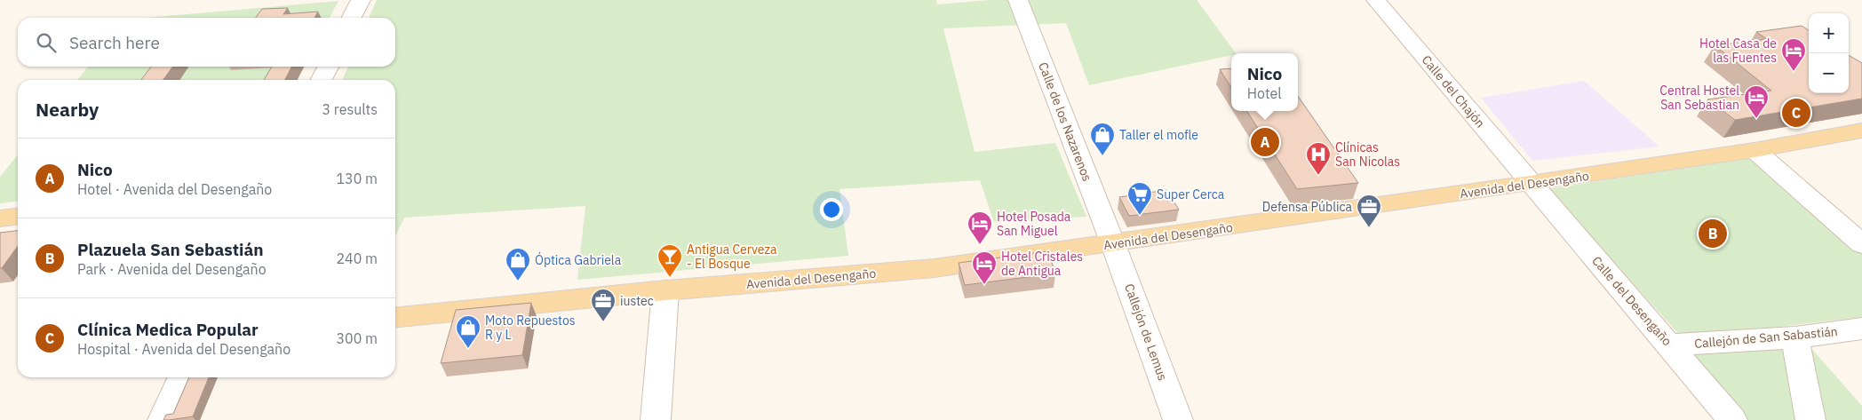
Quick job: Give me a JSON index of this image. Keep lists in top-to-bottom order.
{
  "streets": {
    "main road": ["Avenida del Desengaño"],
    "street": [
      "Calle del Chajón",
      "Calle de los Nazarenos",
      "Calle del Desengaño",
      "Callejón de Lemus",
      "Callejón de San Sabastián"
    ]
  },
  "crossings": [
    ["Calle del Chajón", "Avenida del Desengaño"],
    ["Calle del Chajón", "Calle del Desengaño"],
    ["Calle de los Nazarenos", "Avenida del Desengaño"],
    ["Calle de los Nazarenos", "Callejón de Lemus"],
    ["Avenida del Desengaño", "Calle del Desengaño"],
    ["Avenida del Desengaño", "Callejón de Lemus"],
    ["Calle del Desengaño", "Callejón de San Sabastián"]
  ],
  "places": {
    "hotel": [
      "Hotel Casa de las Fuentes",
      "Central Hostel San Sebastian",
      "Hotel Posada San Miguel",
      "Hotel Cristales de Antigua"
    ],
    "shop": ["Taller el mofle", "Óptica Gabriela", "Moto Repuestos R y L"],
    "hospital": ["Clínicas San Nicolas"],
    "supermarket": ["Super Cerca"],
    "office": ["Defensa Pública", "iustec"],
    "bar": ["Antigua Cerveza - El Bosque"]
  },
  "page": {
    "map_buttons": ["+", "−"],
    "search": "Search here",
    "popup": ["Nico", "Hotel"],
    "heading": ["Nearby", "3 results"],
    "pins": ["C", "A", "B"],
    "list": [
      {
        "mark": "A",
        "name": "Nico",
        "note": "Hotel · Avenida del Desengaño",
        "value": "130 m"
      },
      {
        "mark": "B",
        "name": "Plazuela San Sebastián",
        "note": "Park · Avenida del Desengaño",
        "value": "240 m"
      },
      {
        "mark": "C",
        "name": "Clínica Medica Popular",
        "note": "Hospital · Avenida del Desengaño",
        "value": "300 m"
      }
    ]
  }
}
